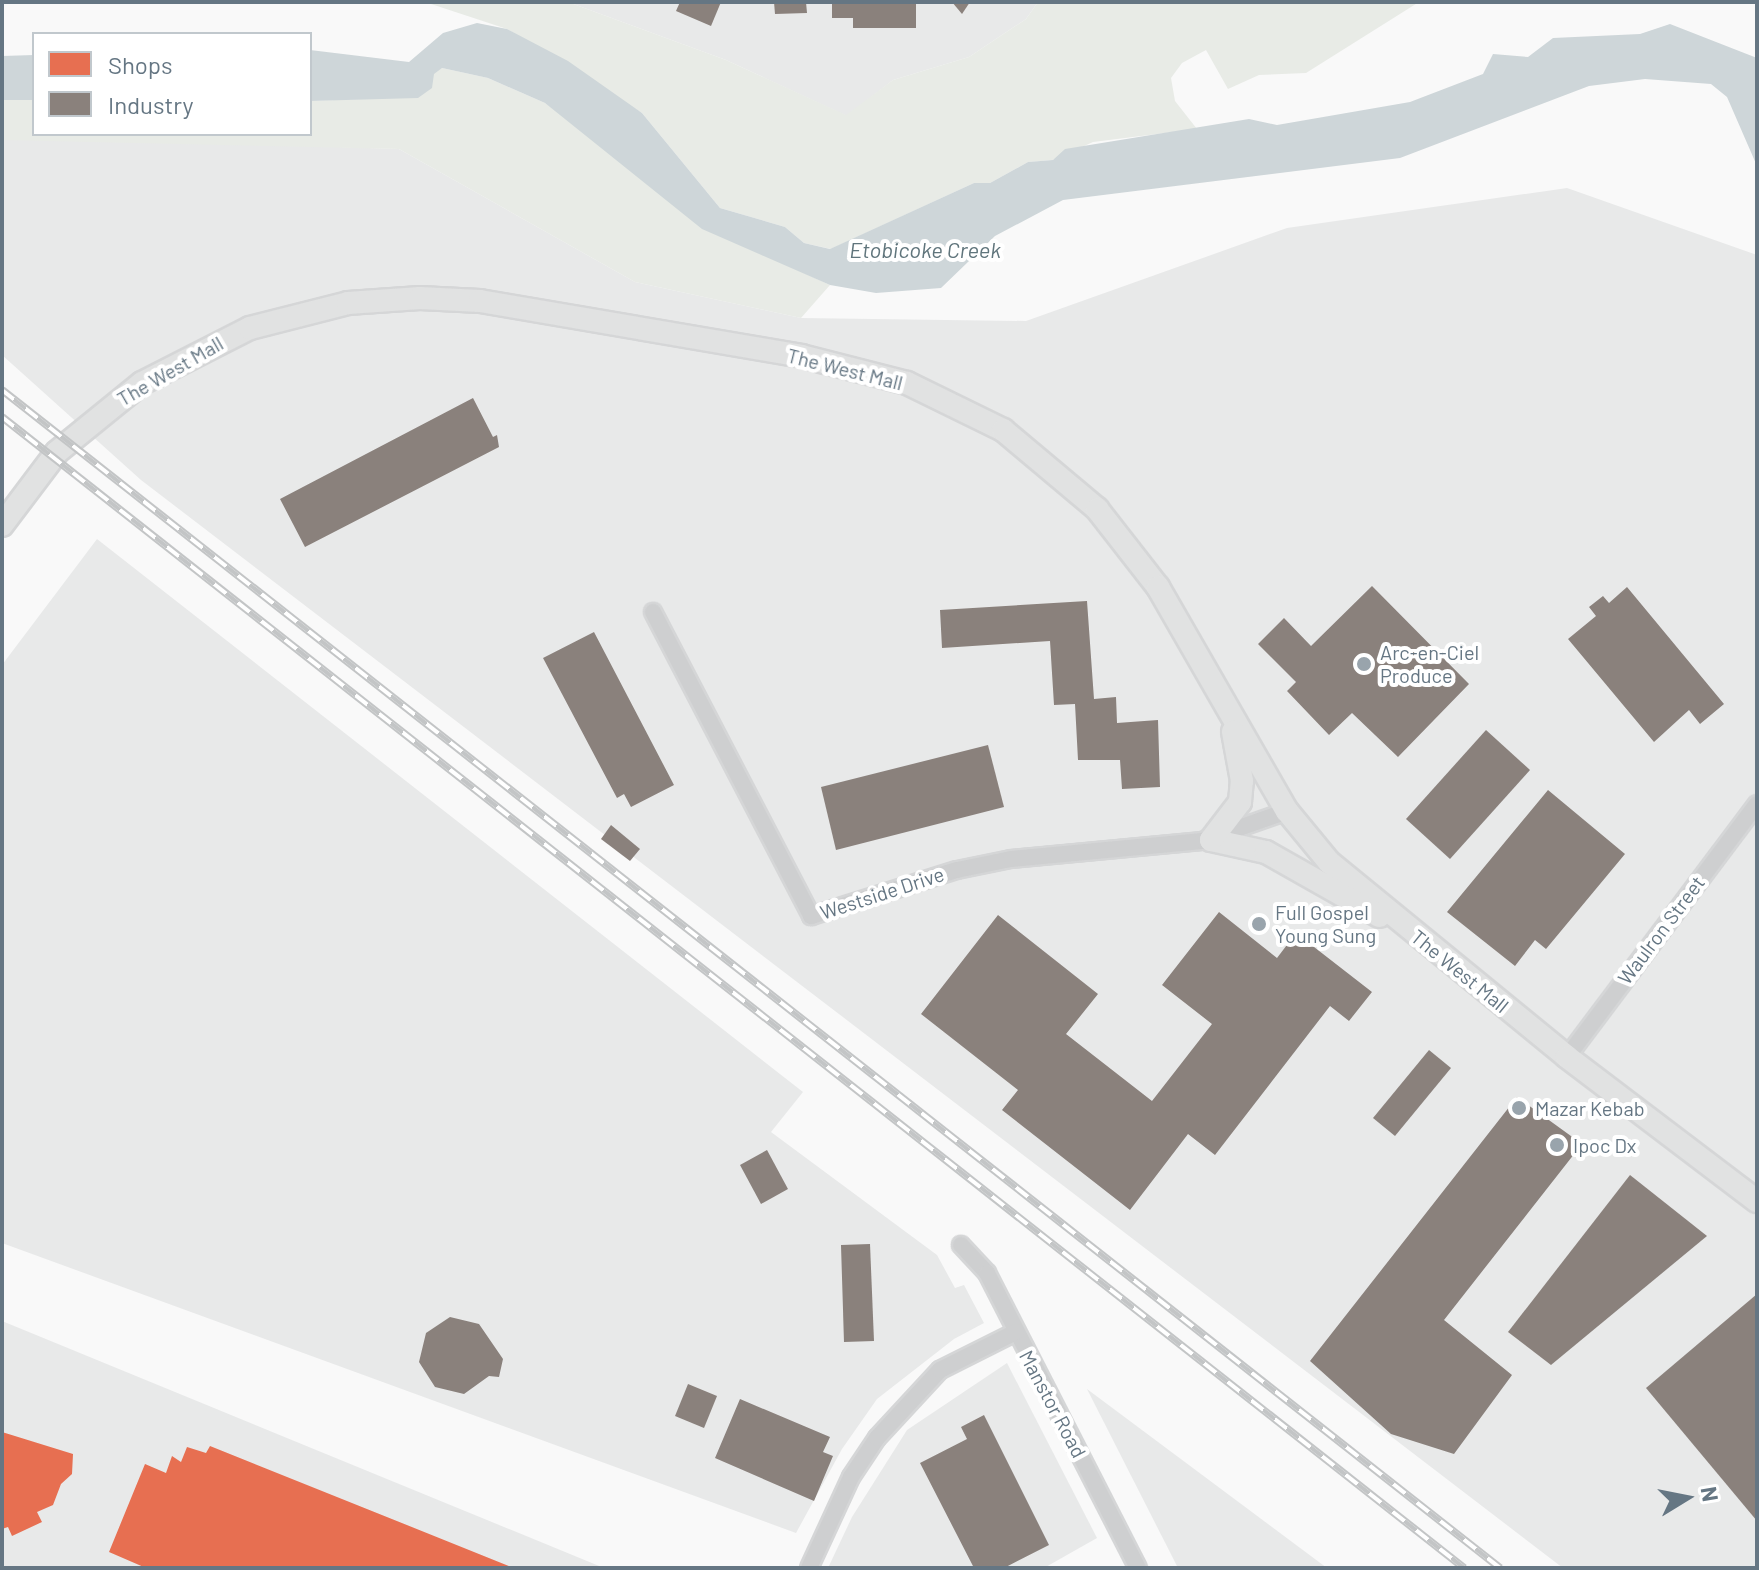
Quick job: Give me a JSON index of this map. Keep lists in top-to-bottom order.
{
  "streets": {
    "main road": ["The West Mall"],
    "street": ["Westside Drive", "Waulron Street", "Manstor Road"]
  },
  "crossings": [
    ["The West Mall", "Westside Drive"],
    ["The West Mall", "Waulron Street"]
  ],
  "water": ["Etobicoke Creek"],
  "places": [
    "Arc-en-Ciel Produce",
    "Full Gospel Young Sung",
    "Mazar Kebab",
    "Ipoc Dx"
  ],
  "legend": ["Shops", "Industry"],
  "north": "right"
}
